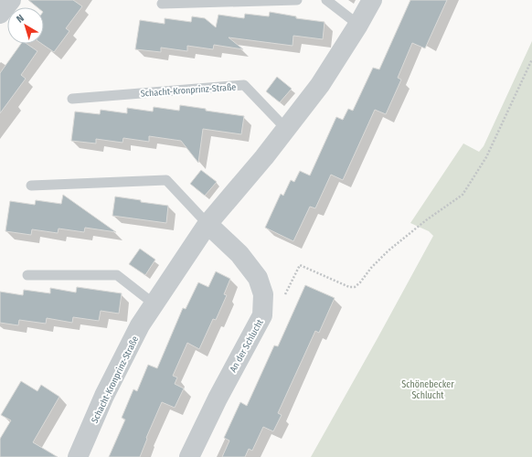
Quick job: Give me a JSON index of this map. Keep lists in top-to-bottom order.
{
  "streets": {
    "street": ["Schacht-Kronprinz-Straße", "An der Schlucht"]
  },
  "crossings": [
    ["Schacht-Kronprinz-Straße", "An der Schlucht"]
  ],
  "parks": ["Schönebecker Schlucht"],
  "north": "top left"
}
